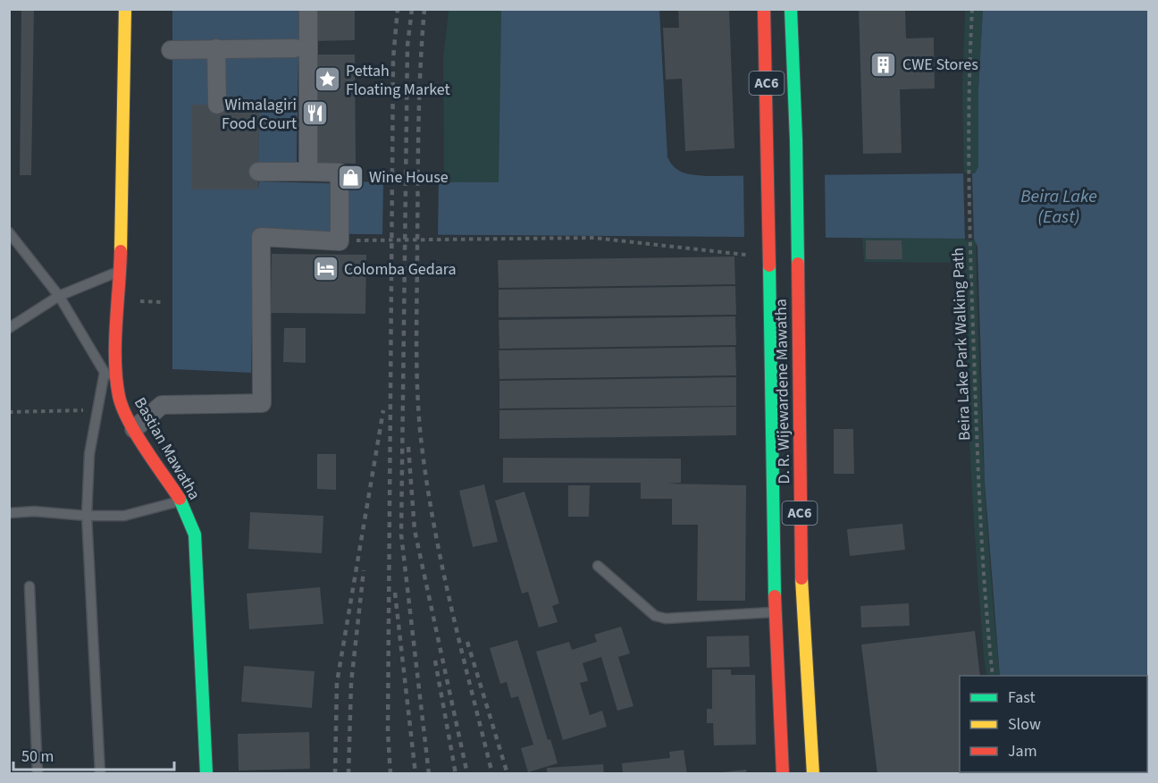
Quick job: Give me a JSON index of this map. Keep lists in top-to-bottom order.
{
  "streets": {
    "main road": ["AC6", "D. R. Wijewardene Mawatha", "Bastian Mawatha"],
    "path": ["Beira Lake Park Walking Path"]
  },
  "water": ["Beira Lake (East)"],
  "places": {
    "building": ["CWE Stores"],
    "place": ["Pettah Floating Market"],
    "restaurant": ["Wimalagiri Food Court"],
    "shop": ["Wine House"],
    "hotel": ["Colomba Gedara"]
  },
  "legend": ["Fast", "Slow", "Jam"],
  "scale_bar": "50 m"
}
